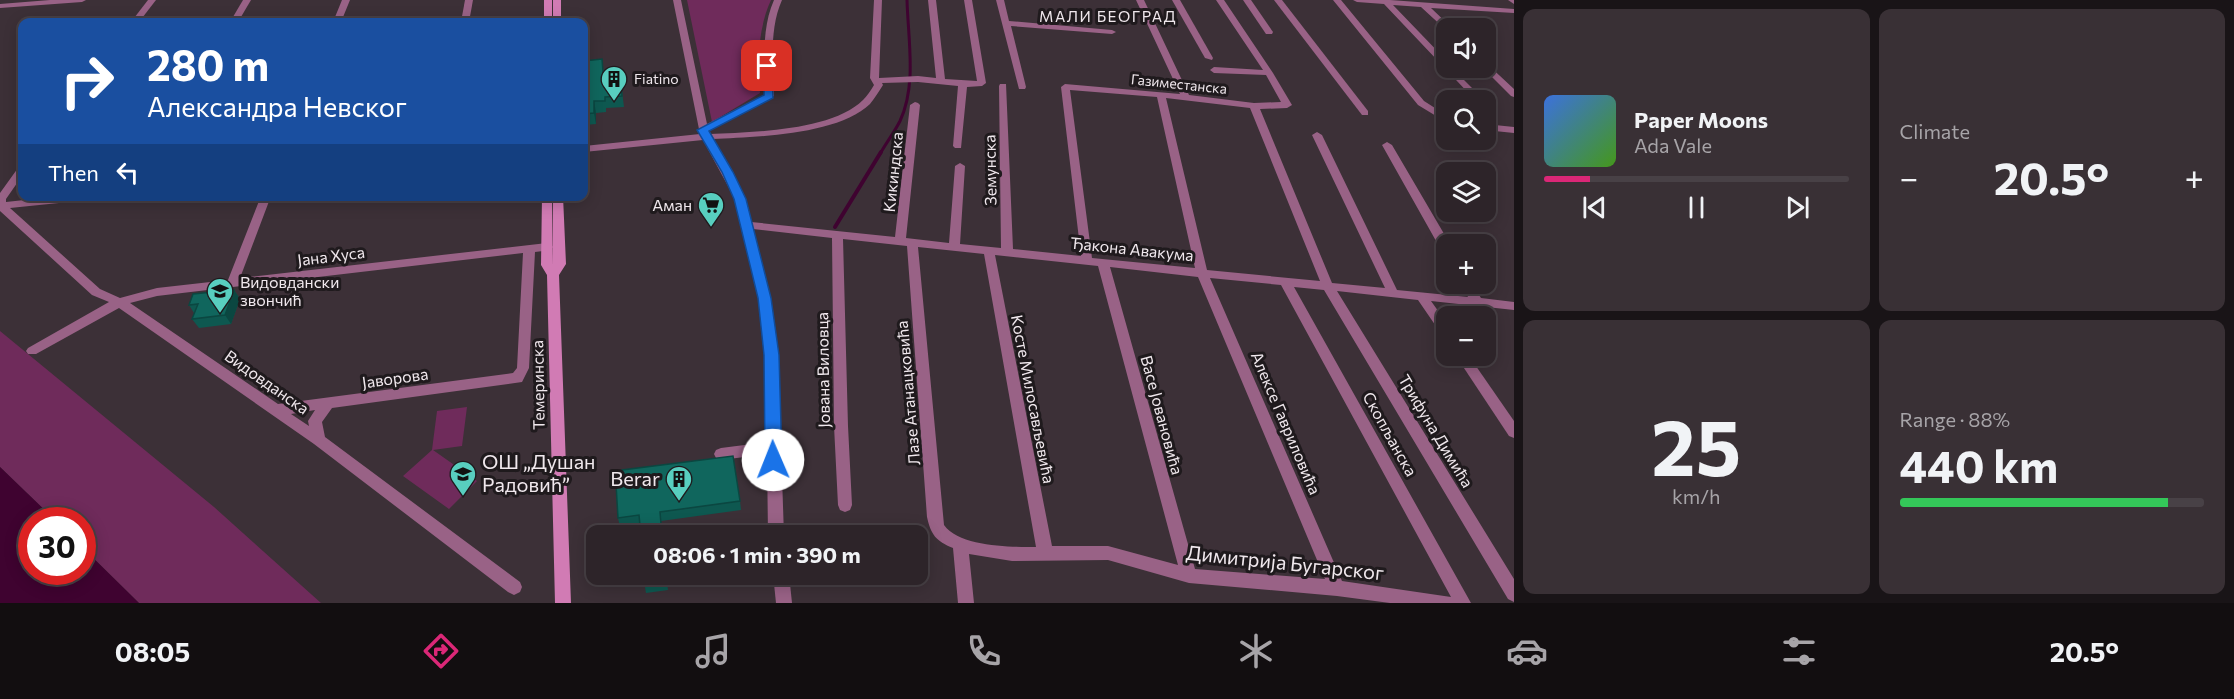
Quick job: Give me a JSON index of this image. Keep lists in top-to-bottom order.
{
  "streets": {
    "main road": ["Темеринска"],
    "street": [
      "Газиместанска",
      "Земунска",
      "Кикиндска",
      "Ђакона Авакума",
      "Јана Хуса",
      "Јована Виловца",
      "Јаворова",
      "Видовданска",
      "Лазе Атанацковића",
      "Косте Милосављевића",
      "Васе Јовановића",
      "Алексе Гавриловића",
      "Трифуна Димића",
      "Скопљанска",
      "Димитрија Бугарског"
    ]
  },
  "crossings": [
    ["Газиместанска", "Ђакона Авакума"],
    ["Газиместанска", "Алексе Гавриловића"],
    ["Газиместанска", "Трифуна Димића"],
    ["Земунска", "Ђакона Авакума"],
    ["Кикиндска", "Ђакона Авакума"],
    ["Кикиндска", "Лазе Атанацковића"],
    ["Ђакона Авакума", "Јована Виловца"],
    ["Ђакона Авакума", "Лазе Атанацковића"],
    ["Ђакона Авакума", "Косте Милосављевића"],
    ["Ђакона Авакума", "Васе Јовановића"],
    ["Ђакона Авакума", "Алексе Гавриловића"],
    ["Ђакона Авакума", "Трифуна Димића"],
    ["Ђакона Авакума", "Скопљанска"],
    ["Јана Хуса", "Јаворова"],
    ["Јана Хуса", "Видовданска"],
    ["Јана Хуса", "Темеринска"],
    ["Јаворова", "Видовданска"],
    ["Лазе Атанацковића", "Димитрија Бугарског"],
    ["Косте Милосављевића", "Димитрија Бугарског"],
    ["Васе Јовановића", "Димитрија Бугарског"],
    ["Алексе Гавриловића", "Димитрија Бугарског"]
  ],
  "districts": ["МАЛИ БЕОГРАД"],
  "places": {
    "building": ["Fiatino", "Berar"],
    "supermarket": ["Аман"],
    "school or university": ["Видовдански звончић", "ОШ „Душан Радовић”"]
  },
  "page": {
    "tile": [
      "Climate",
      ["25", "km/h"],
      ["Range · 88%", "440 km"]
    ],
    "map_buttons": ["+", "−"],
    "turn": ["280 m", "Александра Невског"],
    "song": ["Paper Moons", "Ada Vale"],
    "then": "Then",
    "heat": ["−", "20.5°", "+"],
    "limit": "30",
    "trip": "08:06 · 1 min · 390 m",
    "tabs": ["08:05", "20.5°"]
  }
}
